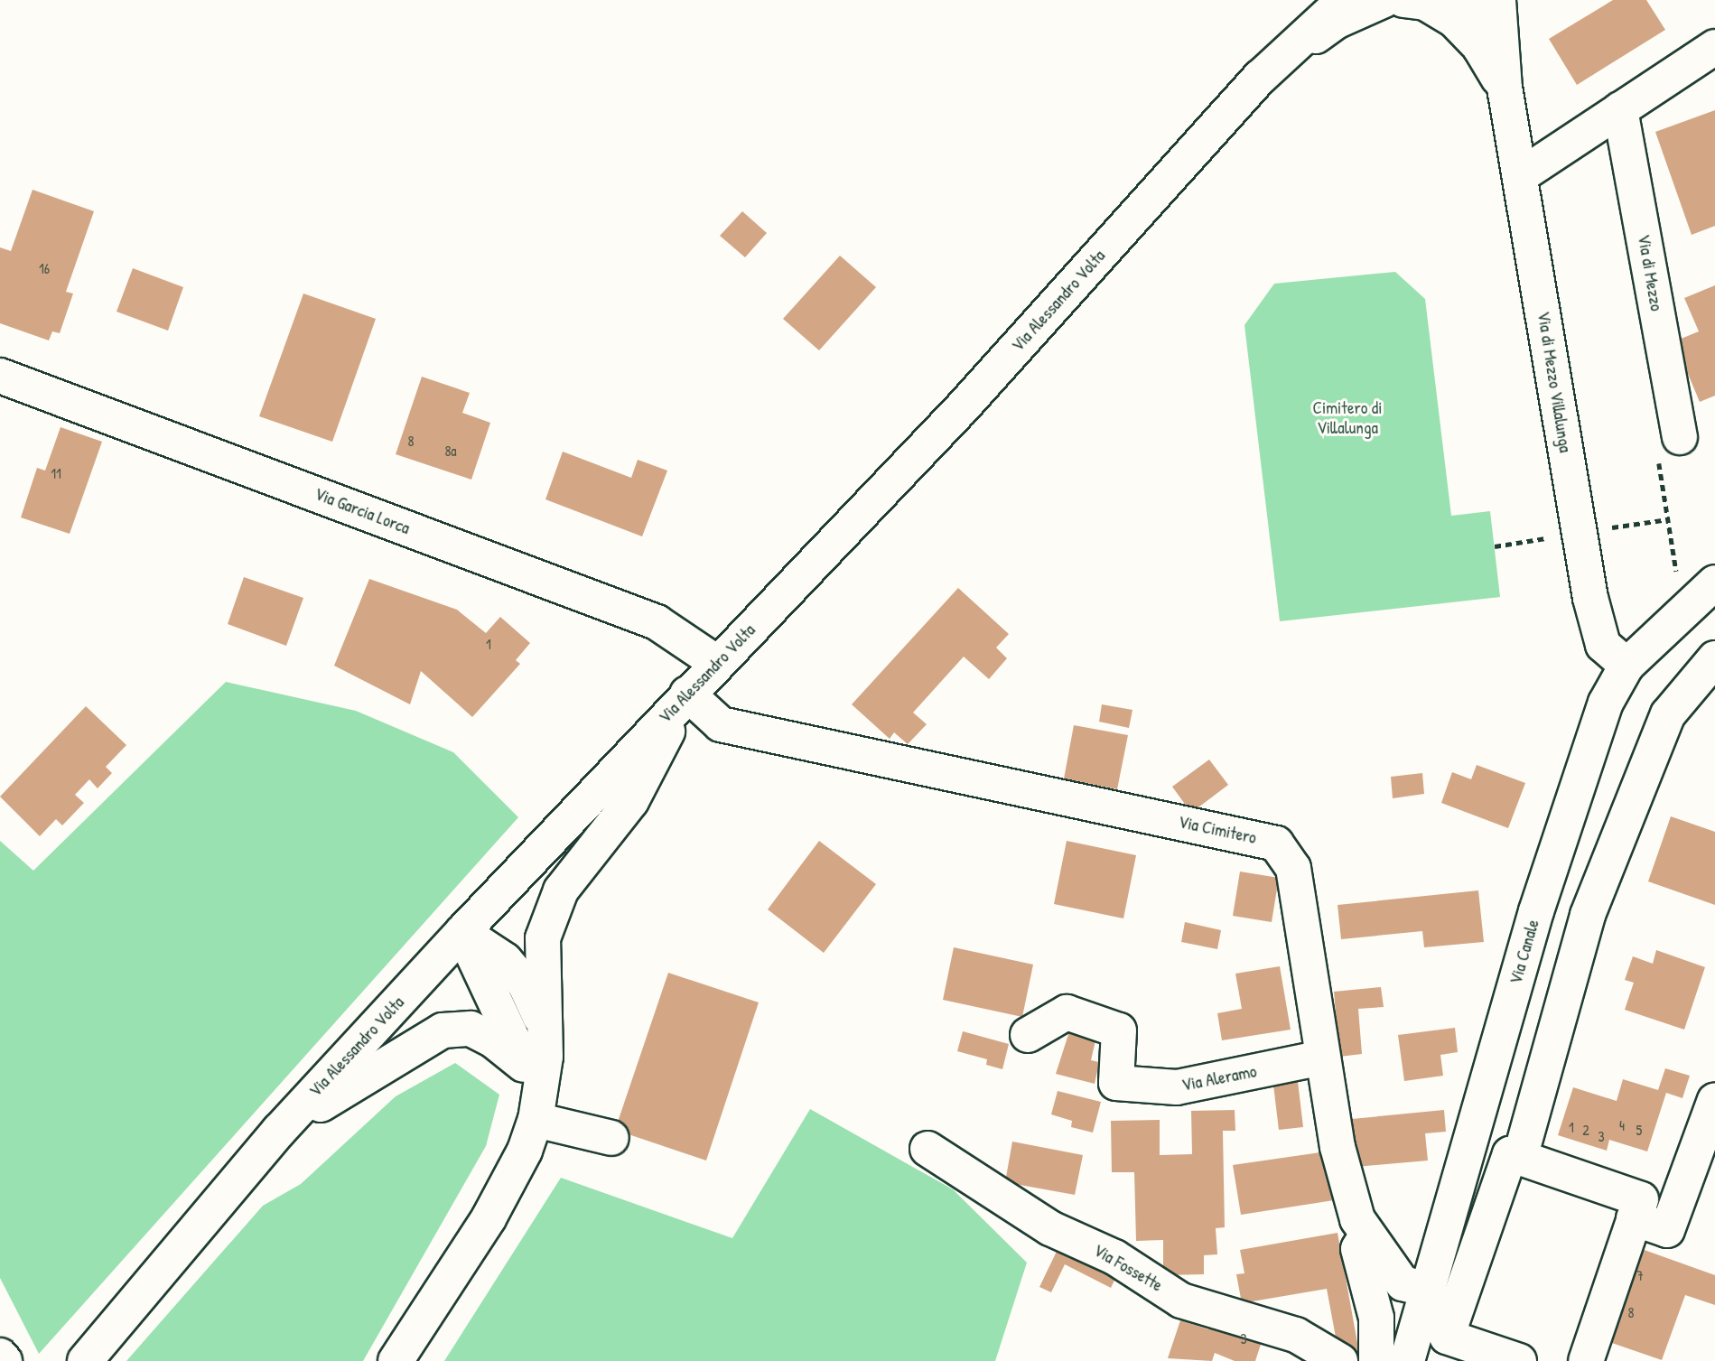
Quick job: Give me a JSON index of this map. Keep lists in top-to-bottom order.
{
  "streets": {
    "street": [
      "Via di Mezzo",
      "Via Alessandro Volta",
      "Via di Mezzo Villalunga",
      "Via Garcia Lorca",
      "Via Cimitero",
      "Via Canale",
      "Via Aleramo",
      "Via Fossette"
    ]
  },
  "crossings": [
    ["Via Alessandro Volta", "Via Garcia Lorca"],
    ["Via Alessandro Volta", "Via Cimitero"],
    ["Via di Mezzo Villalunga", "Via Canale"],
    ["Via Cimitero", "Via Canale"],
    ["Via Cimitero", "Via Aleramo"]
  ],
  "parks": ["Cimitero di Villalunga"],
  "house_numbers": [
    "16",
    "8",
    "8a",
    "11",
    "1",
    "4",
    "1",
    "2",
    "5",
    "3",
    "7",
    "8",
    "3"
  ]
}
